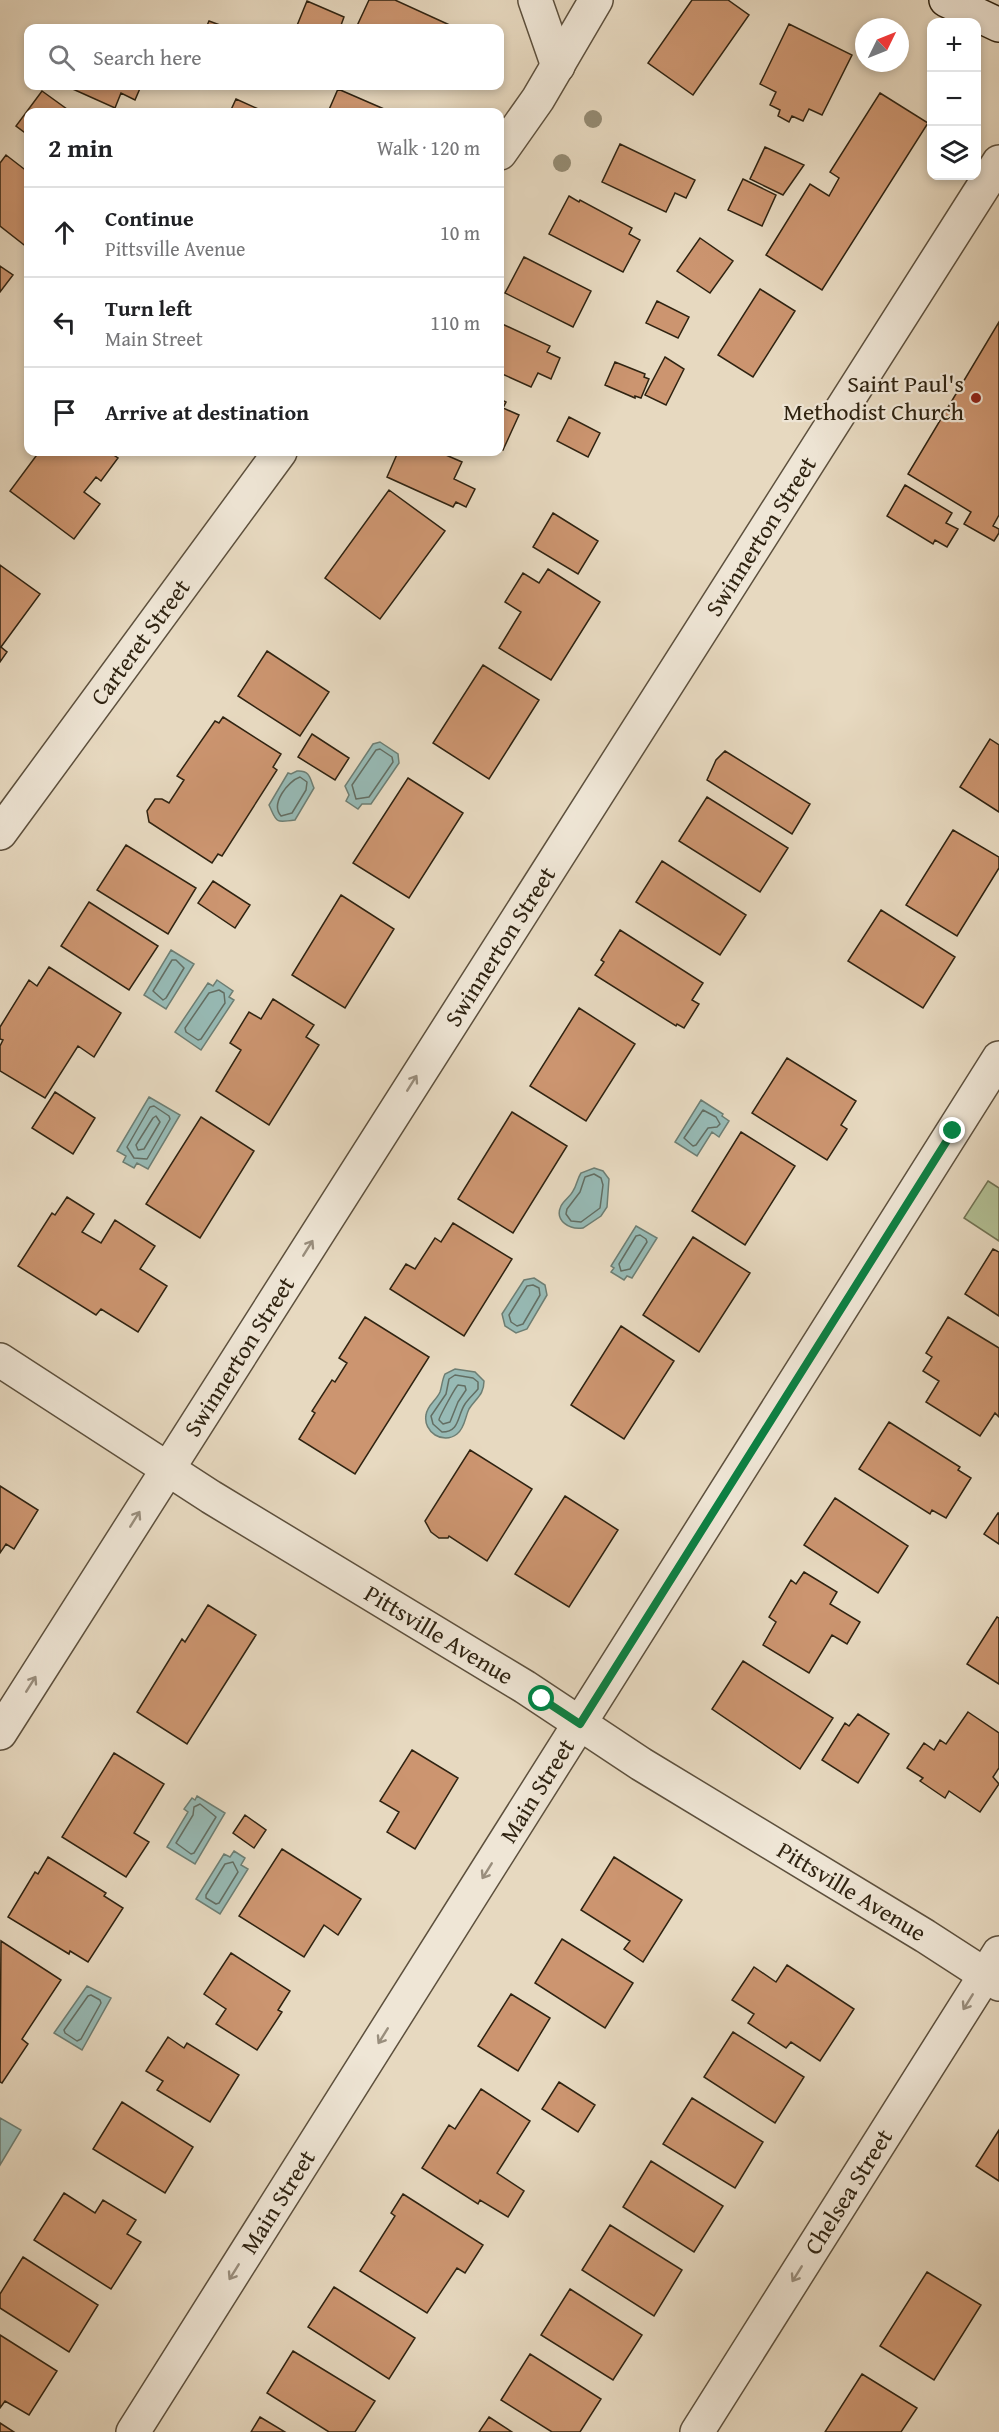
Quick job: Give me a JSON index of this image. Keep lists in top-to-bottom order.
{
  "streets": {
    "street": [
      "Swinnerton Street",
      "Carteret Street",
      "Pittsville Avenue",
      "Main Street",
      "Chelsea Street"
    ]
  },
  "crossings": [
    ["Swinnerton Street", "Pittsville Avenue"],
    ["Pittsville Avenue", "Main Street"],
    ["Pittsville Avenue", "Chelsea Street"]
  ],
  "one_way": ["Swinnerton Street", "Main Street", "Chelsea Street"],
  "places": ["Saint Paul's Methodist Church"],
  "north": "top right",
  "page": {
    "map_buttons": ["+", "−"],
    "search": "Search here",
    "heading": ["2 min", "Walk · 120 m"],
    "list": [
      ["Continue", "Pittsville Avenue", "10 m"],
      ["Turn left", "Main Street", "110 m"],
      "Arrive at destination"
    ]
  }
}
